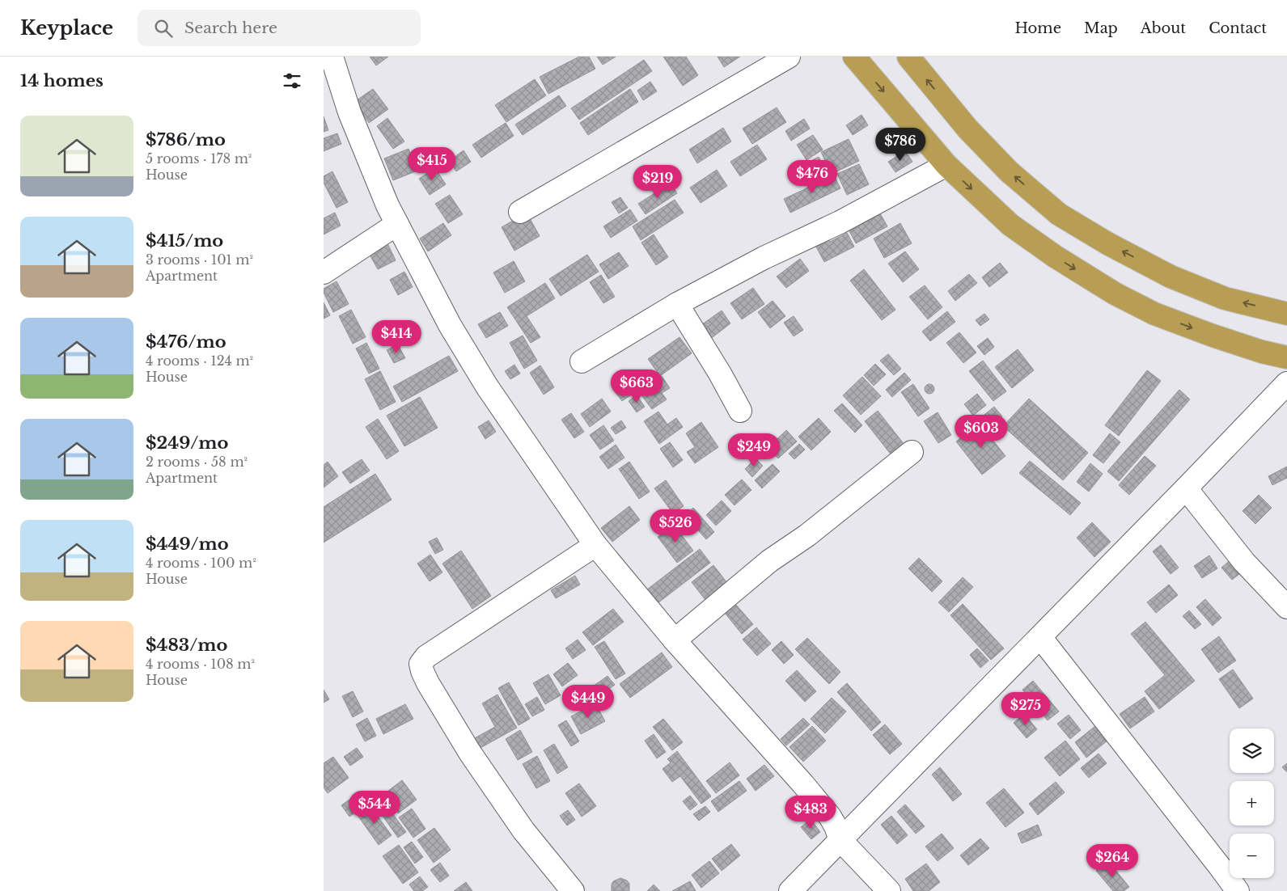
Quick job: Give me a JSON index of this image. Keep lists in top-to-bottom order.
{
  "page": {
    "header": "Keyplace",
    "search": "Search here",
    "nav": [
      "Home",
      "Map",
      "About",
      "Contact"
    ],
    "heading": "14 homes",
    "list": [
      {
        "name": "$786/mo",
        "note": "5 rooms · 178 m² · House"
      },
      {
        "name": "$415/mo",
        "note": "3 rooms · 101 m² · Apartment"
      },
      {
        "name": "$476/mo",
        "note": "4 rooms · 124 m² · House"
      },
      {
        "name": "$249/mo",
        "note": "2 rooms · 58 m² · Apartment"
      },
      {
        "name": "$449/mo",
        "note": "4 rooms · 100 m² · House"
      },
      {
        "name": "$483/mo",
        "note": "4 rooms · 108 m² · House"
      }
    ],
    "price": [
      "$786",
      "$415",
      "$476",
      "$219",
      "$414",
      "$663",
      "$603",
      "$249",
      "$526",
      "$449",
      "$275",
      "$544",
      "$483",
      "$264"
    ],
    "map_buttons": ["+", "−"]
  }
}
